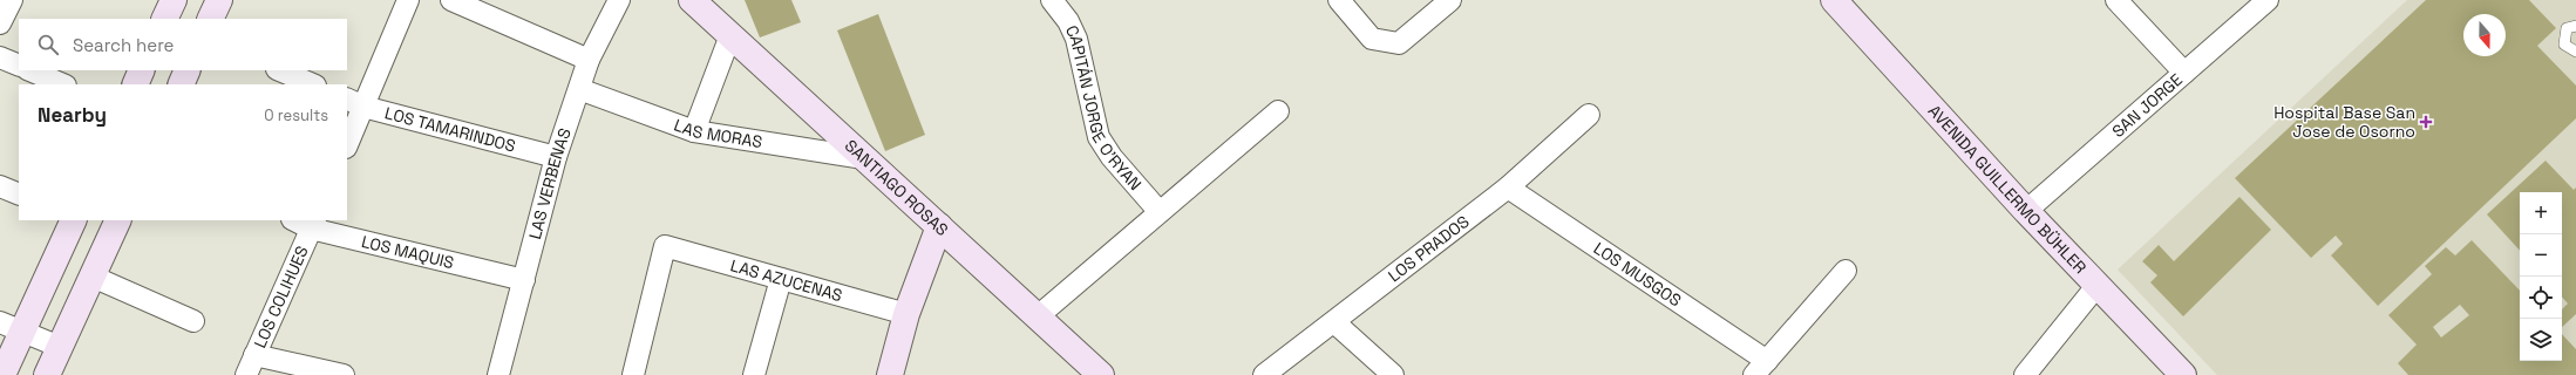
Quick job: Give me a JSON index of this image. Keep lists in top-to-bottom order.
{
  "streets": {
    "main road": ["SANTIAGO ROSAS", "AVENIDA GUILLERMO BÜHLER"],
    "street": [
      "SAN JORGE",
      "CAPITÁN JORGE O'RYAN",
      "LOS TAMARINDOS",
      "LAS MORAS",
      "LAS VERBENAS",
      "LOS PRADOS",
      "LOS MAQUIS",
      "LOS MUSGOS",
      "LAS AZUCENAS",
      "LOS COLIHUES"
    ]
  },
  "crossings": [
    ["SAN JORGE", "AVENIDA GUILLERMO BÜHLER"],
    ["LOS TAMARINDOS", "LAS VERBENAS"],
    ["LAS MORAS", "LAS VERBENAS"],
    ["LAS MORAS", "SANTIAGO ROSAS"],
    ["LAS VERBENAS", "LOS MAQUIS"],
    ["LOS PRADOS", "LOS MUSGOS"],
    ["LOS MAQUIS", "LOS COLIHUES"]
  ],
  "places": {
    "health": ["Hospital Base San Jose de Osorno"]
  },
  "north": "bottom",
  "page": {
    "search": "Search here",
    "heading": ["Nearby", "0 results"],
    "map_buttons": ["+", "−"]
  }
}
